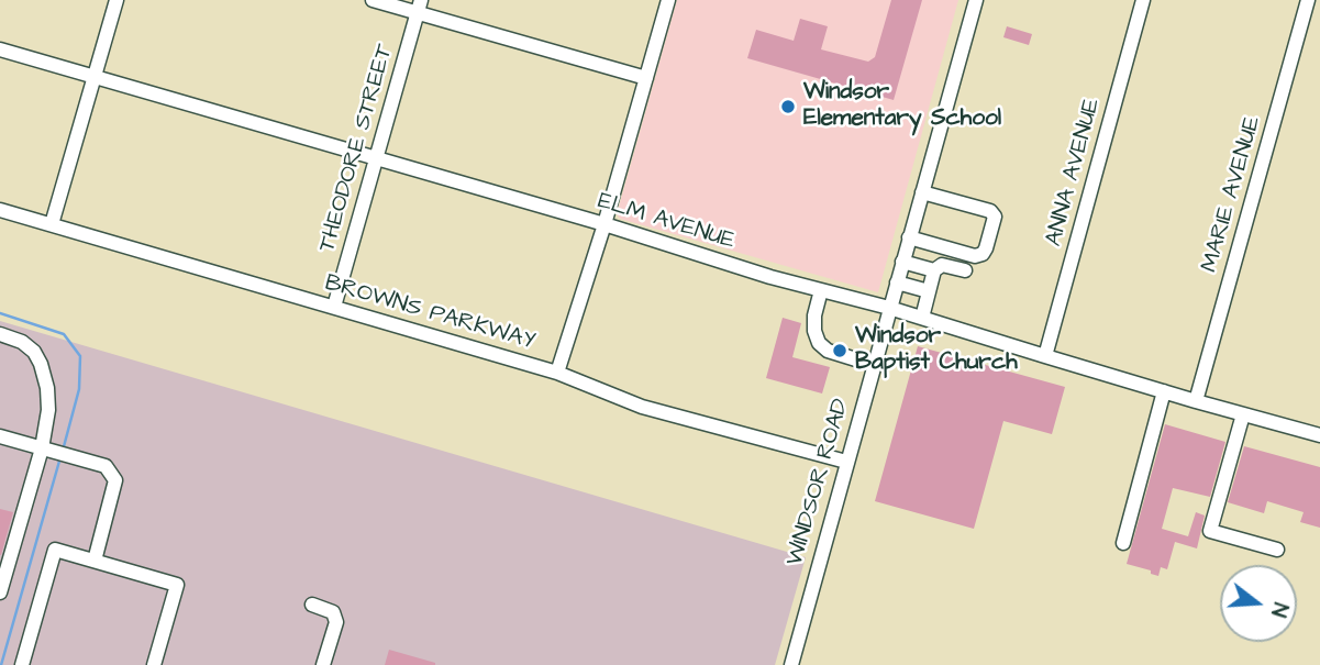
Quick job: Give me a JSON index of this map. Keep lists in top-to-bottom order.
{
  "streets": {
    "street": [
      "THEODORE STREET",
      "ANNA AVENUE",
      "MARIE AVENUE",
      "ELM AVENUE",
      "BROWNS PARKWAY",
      "WINDSOR ROAD"
    ]
  },
  "crossings": [
    ["THEODORE STREET", "ELM AVENUE"],
    ["THEODORE STREET", "BROWNS PARKWAY"],
    ["ANNA AVENUE", "ELM AVENUE"],
    ["MARIE AVENUE", "ELM AVENUE"],
    ["ELM AVENUE", "WINDSOR ROAD"],
    ["BROWNS PARKWAY", "WINDSOR ROAD"]
  ],
  "places": ["Windsor Elementary School", "Windsor Baptist Church"],
  "north": "right"
}
